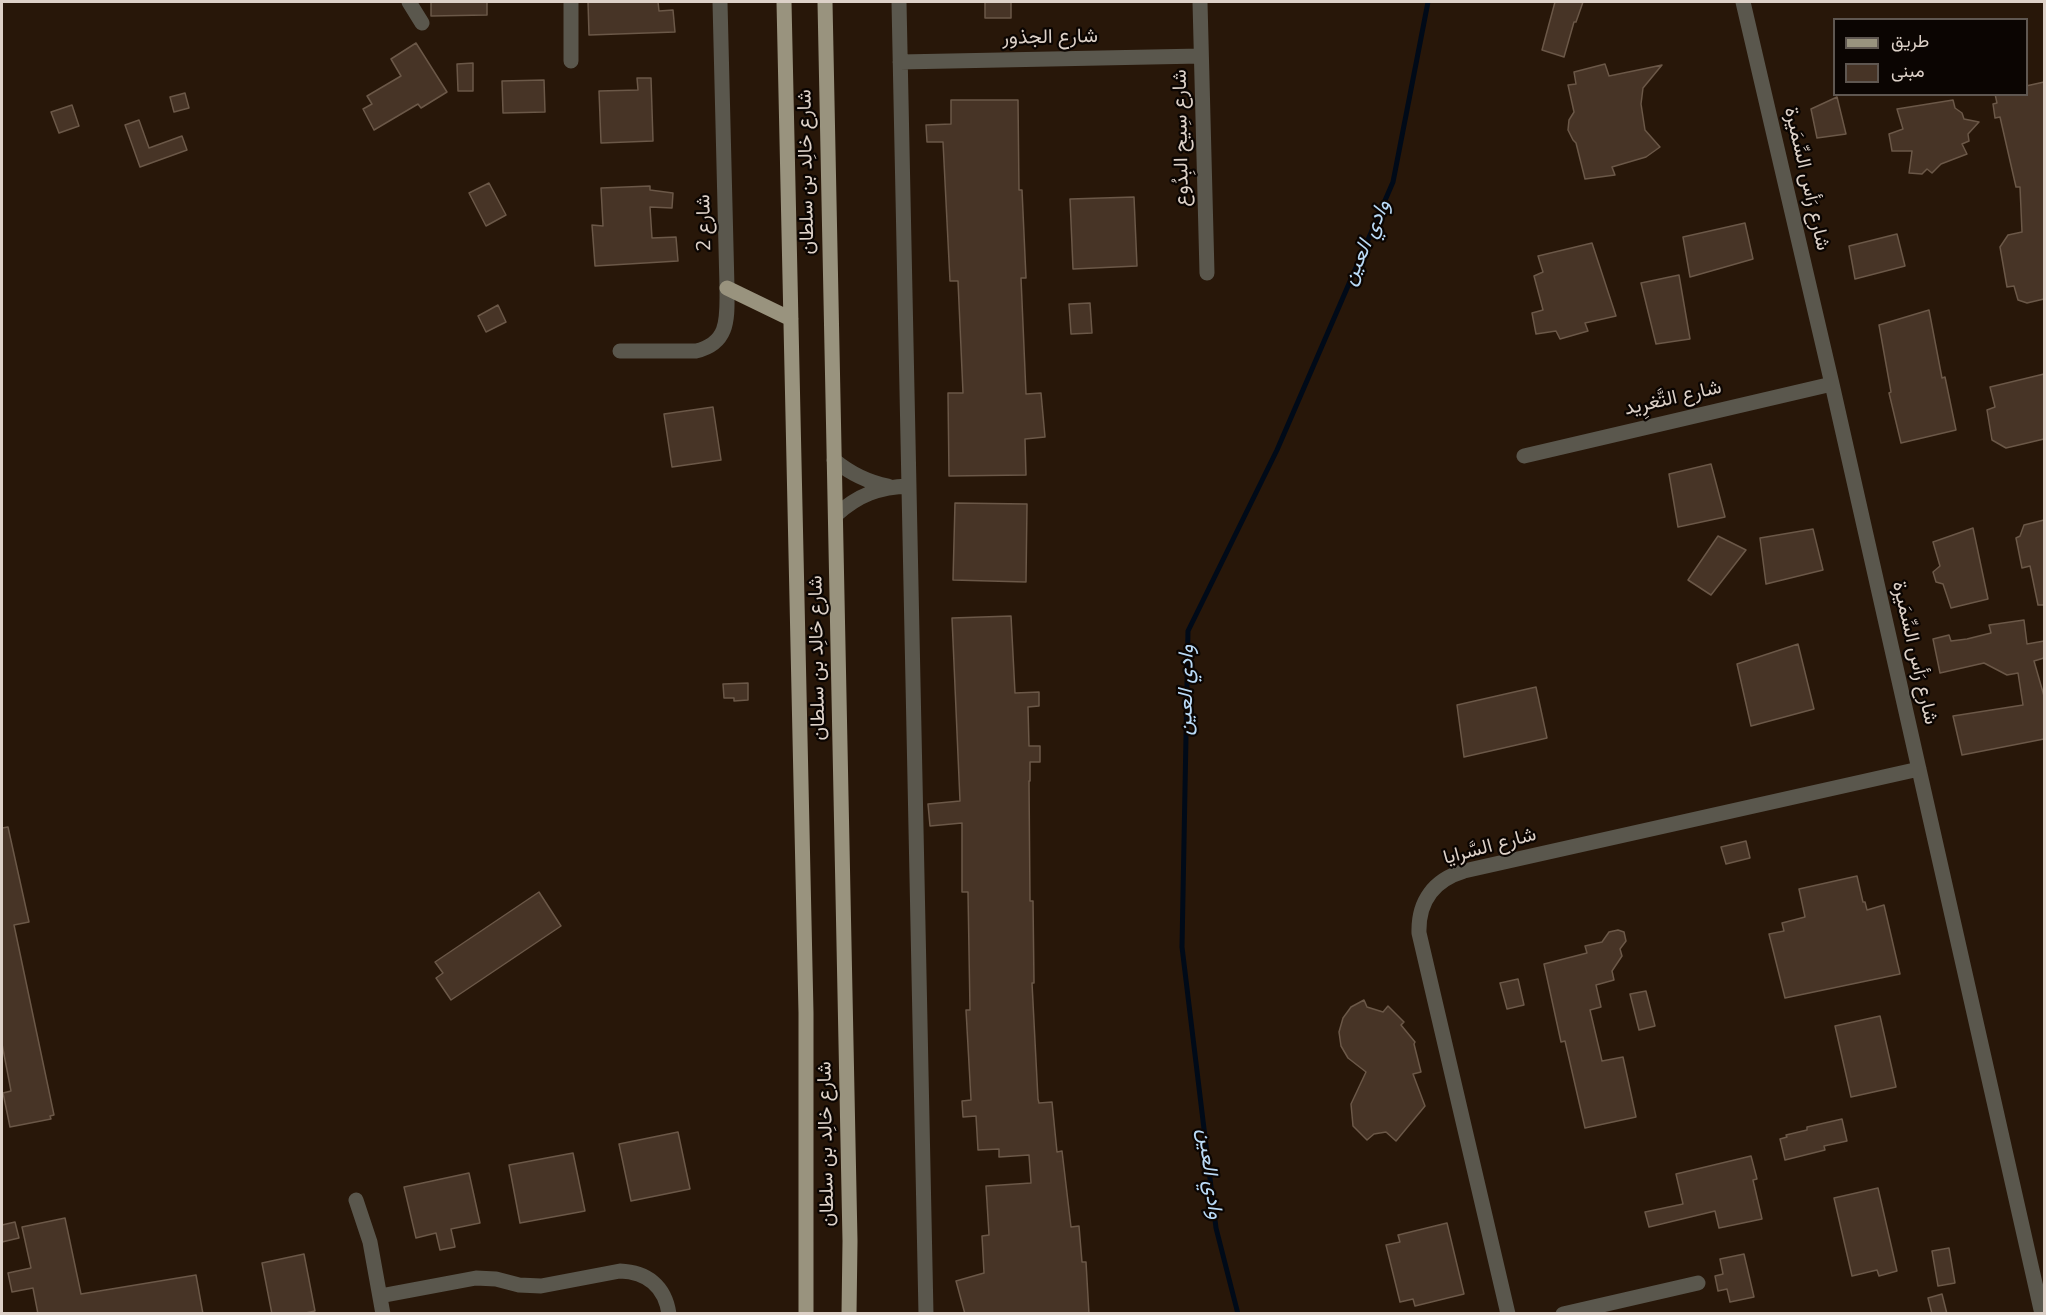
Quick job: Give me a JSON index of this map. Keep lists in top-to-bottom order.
{
  "streets": {
    "main road": ["شارع خالِد بن سلطان"],
    "street": [
      "شارع الجذور",
      "شارع سِيح البِدُوع",
      "شارع رَأس السِّمَيرة",
      "شارع 2",
      "شارع التَّغرِيد",
      "شارع السَّرايا"
    ]
  },
  "crossings": [
    ["شارع الجذور", "شارع سِيح البِدُوع"],
    ["شارع رَأس السِّمَيرة", "شارع التَّغرِيد"],
    ["شارع رَأس السِّمَيرة", "شارع السَّرايا"]
  ],
  "water": ["وادي العين"],
  "legend": ["طريق", "مبنى"]
}
